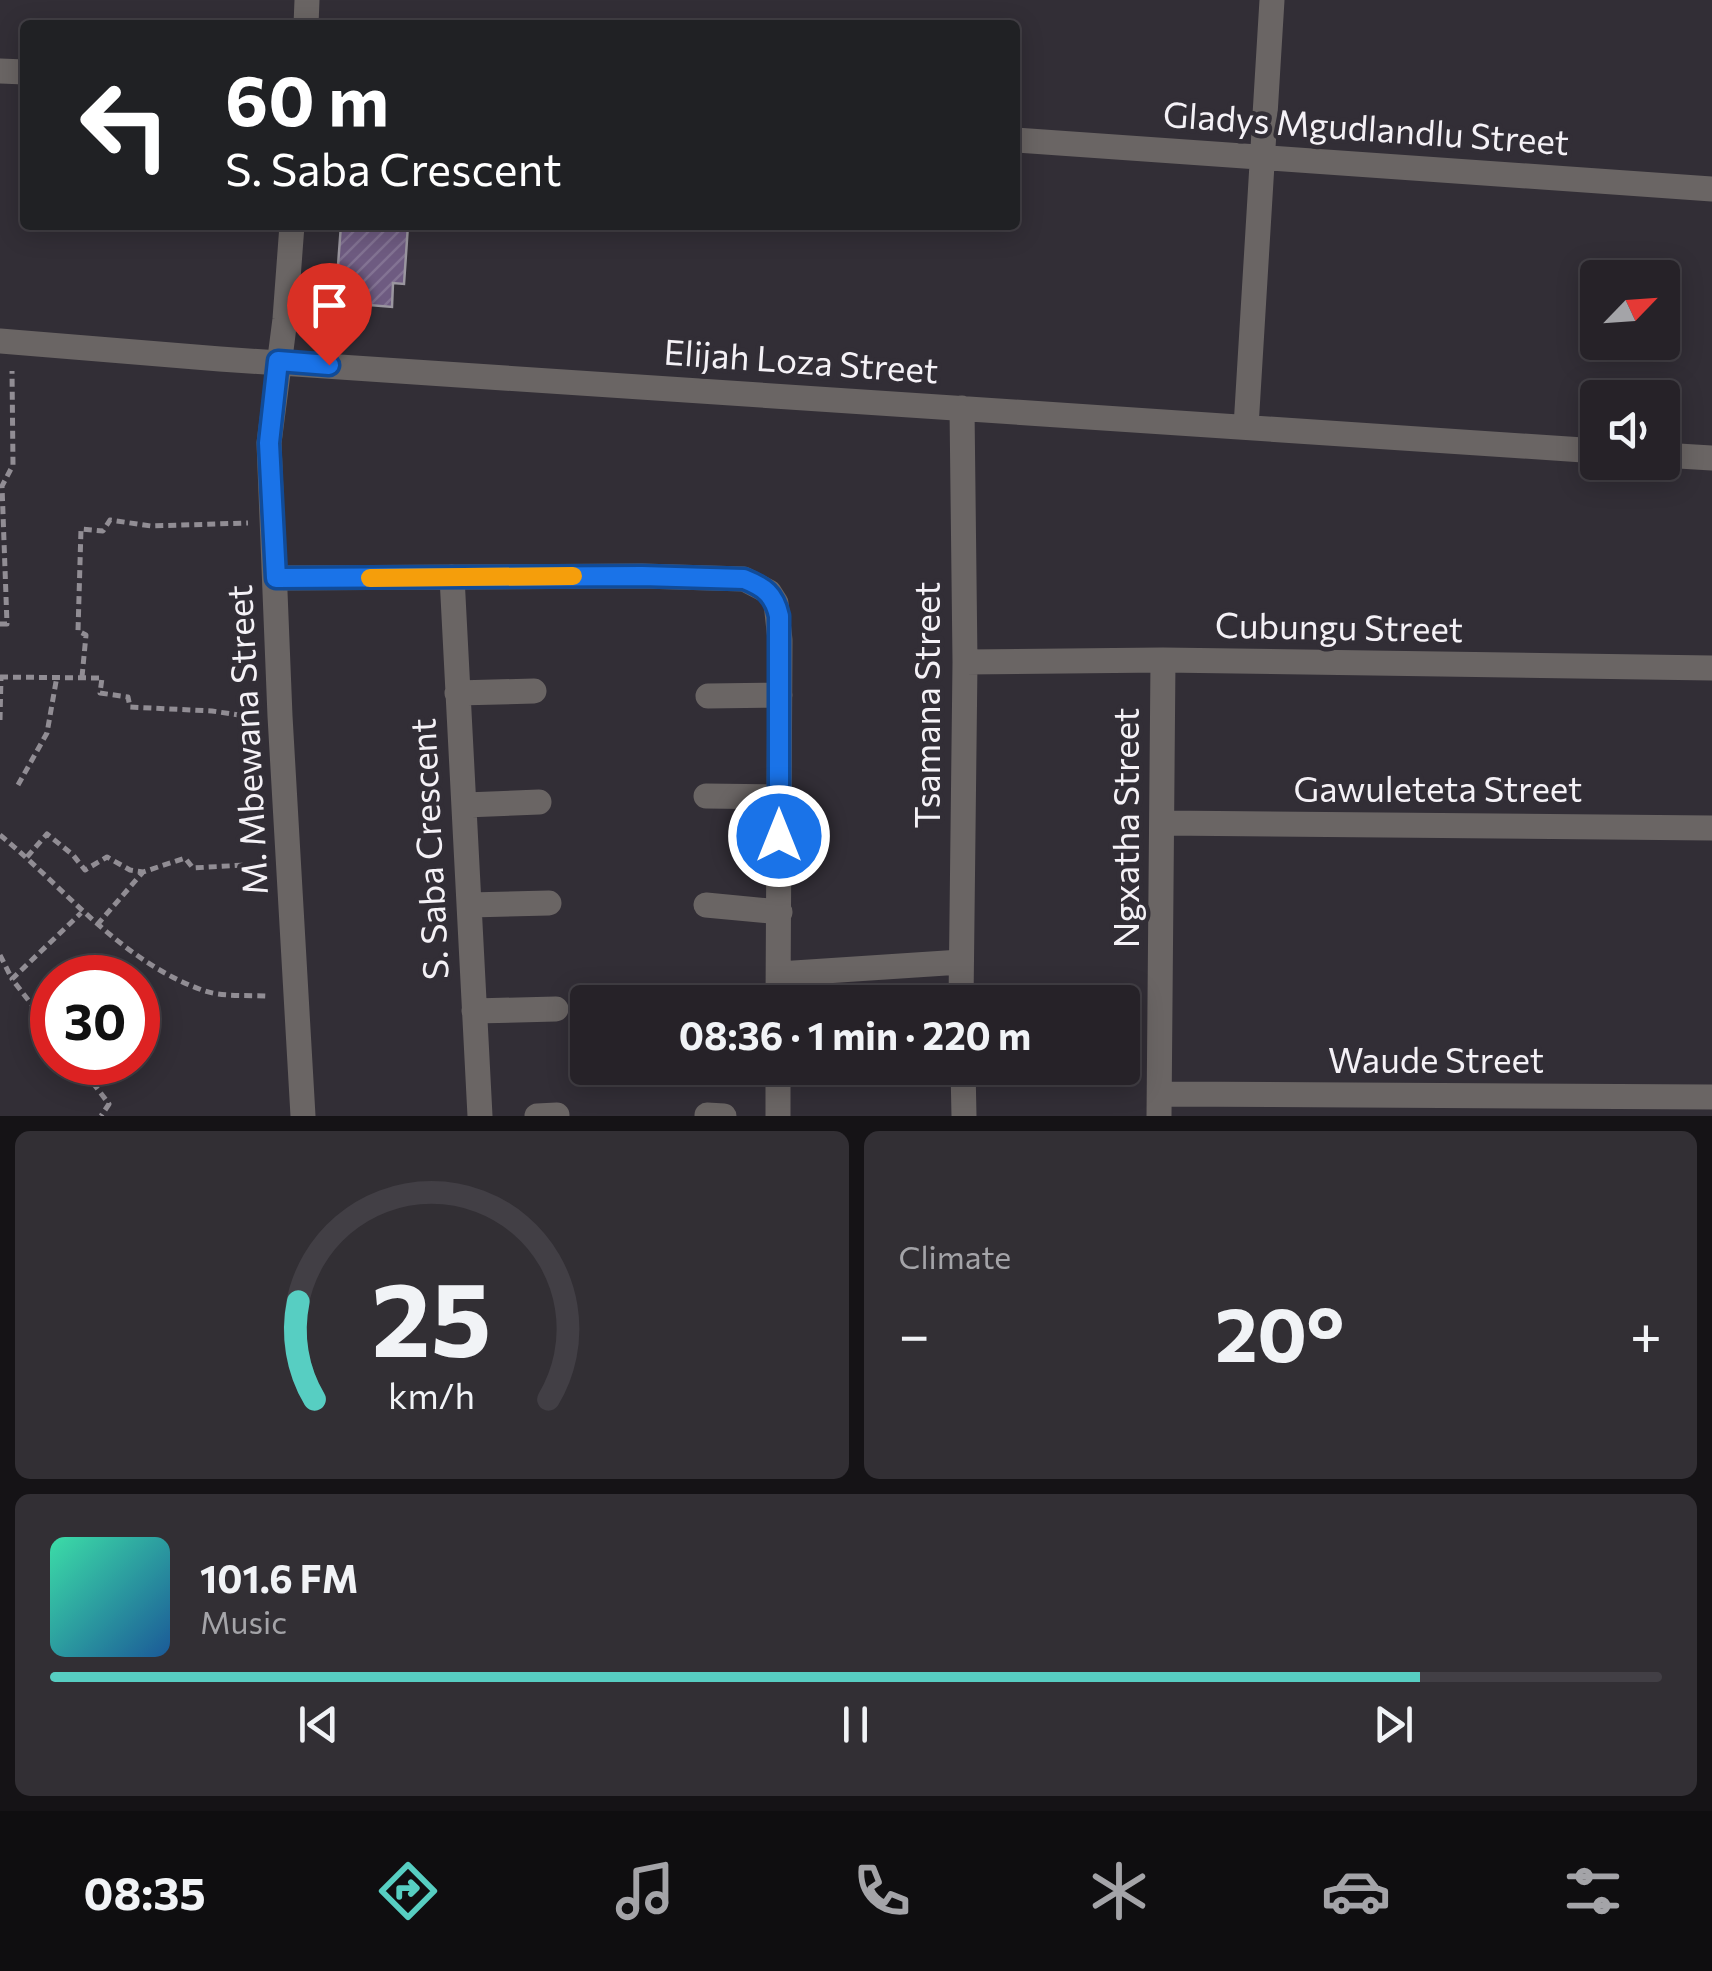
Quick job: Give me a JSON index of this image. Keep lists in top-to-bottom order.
{
  "streets": {
    "street": [
      "Gladys Mgudlandlu Street",
      "Elijah Loza Street",
      "Cubungu Street",
      "Tsamana Street",
      "M. Mbewana Street",
      "Gawuleteta Street",
      "Ngxatha Street",
      "S. Saba Crescent",
      "Waude Street"
    ]
  },
  "crossings": [
    ["Elijah Loza Street", "Tsamana Street"],
    ["Elijah Loza Street", "M. Mbewana Street"],
    ["Cubungu Street", "Tsamana Street"],
    ["Cubungu Street", "Ngxatha Street"],
    ["Gawuleteta Street", "Ngxatha Street"],
    ["Ngxatha Street", "Waude Street"]
  ],
  "north": "top right",
  "page": {
    "turn": ["60 m", "S. Saba Crescent"],
    "limit": "30",
    "trip": "08:36 · 1 min · 220 m",
    "tile": "Climate",
    "heat": ["−", "20°", "+"],
    "song": ["101.6 FM", "Music"],
    "tabs": "08:35",
    "gauge": ["25", "km/h"]
  }
}
